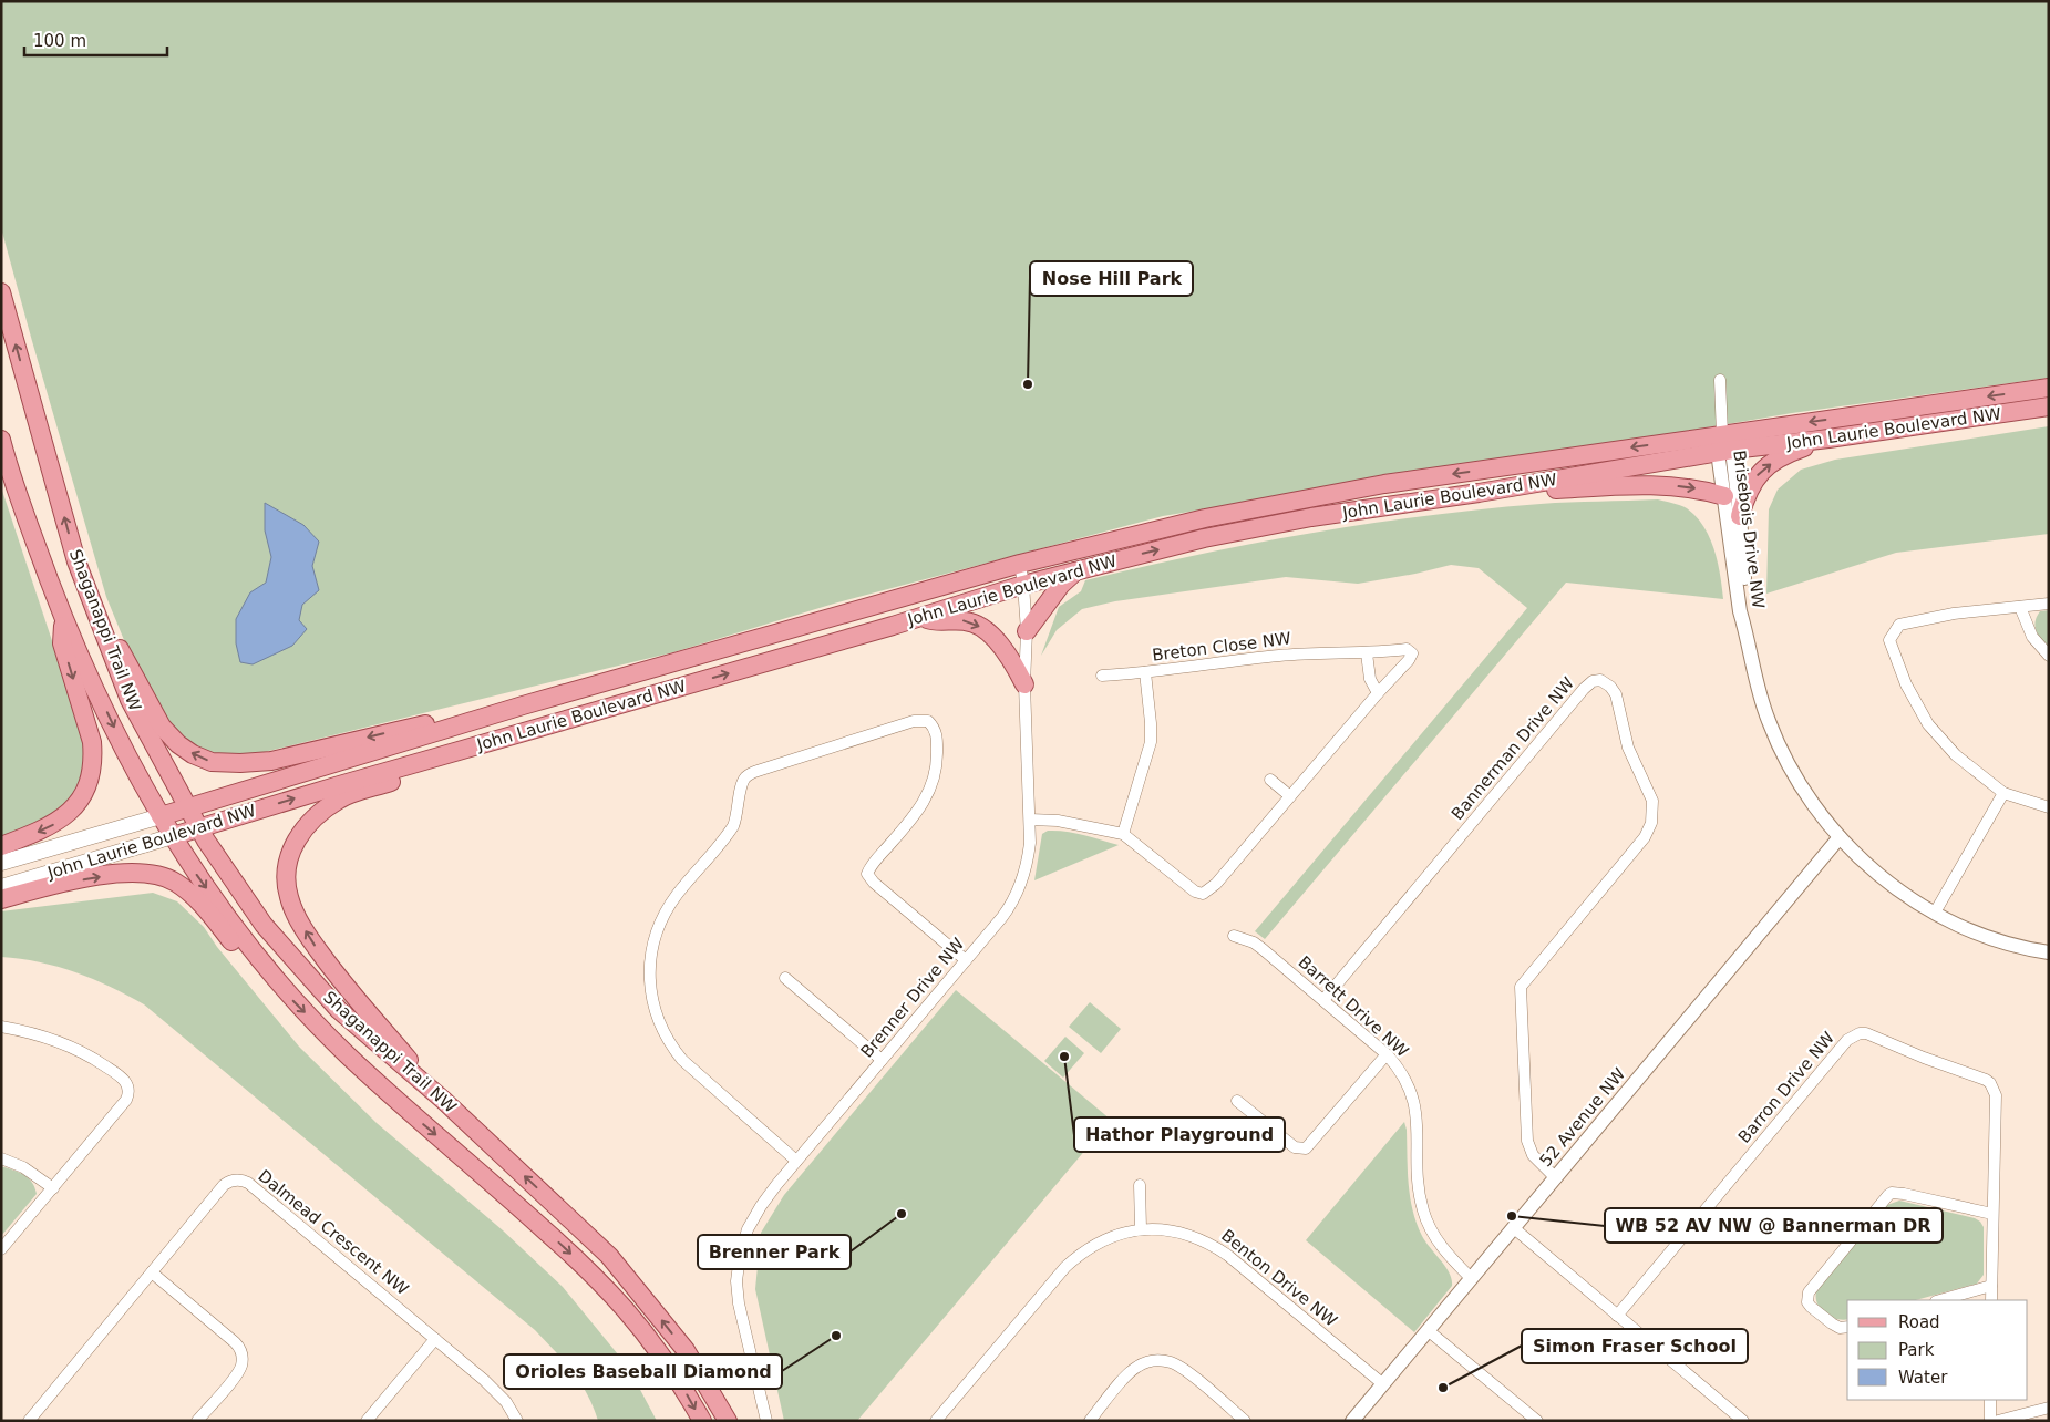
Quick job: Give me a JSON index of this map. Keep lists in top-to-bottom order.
{
  "streets": {
    "main road": ["John Laurie Boulevard NW", "Shaganappi Trail NW"],
    "street": [
      "Brisebois Drive NW",
      "Breton Close NW",
      "Bannerman Drive NW",
      "Brenner Drive NW",
      "Barrett Drive NW",
      "Barron Drive NW",
      "52 Avenue NW",
      "Dalmead Crescent NW",
      "Benton Drive NW"
    ]
  },
  "crossings": [
    ["John Laurie Boulevard NW", "Brisebois Drive NW"],
    ["John Laurie Boulevard NW", "Shaganappi Trail NW"],
    ["John Laurie Boulevard NW", "Brenner Drive NW"],
    ["Brisebois Drive NW", "52 Avenue NW"],
    ["Breton Close NW", "Brenner Drive NW"],
    ["Bannerman Drive NW", "Barrett Drive NW"],
    ["Bannerman Drive NW", "52 Avenue NW"],
    ["Barrett Drive NW", "52 Avenue NW"],
    ["52 Avenue NW", "Benton Drive NW"]
  ],
  "places": [
    "Nose Hill Park",
    "Hathor Playground",
    "Brenner Park",
    "WB 52 AV NW @ Bannerman DR",
    "Orioles Baseball Diamond",
    "Simon Fraser School"
  ],
  "legend": ["Road", "Park", "Water"],
  "scale_bar": "100 m"
}
